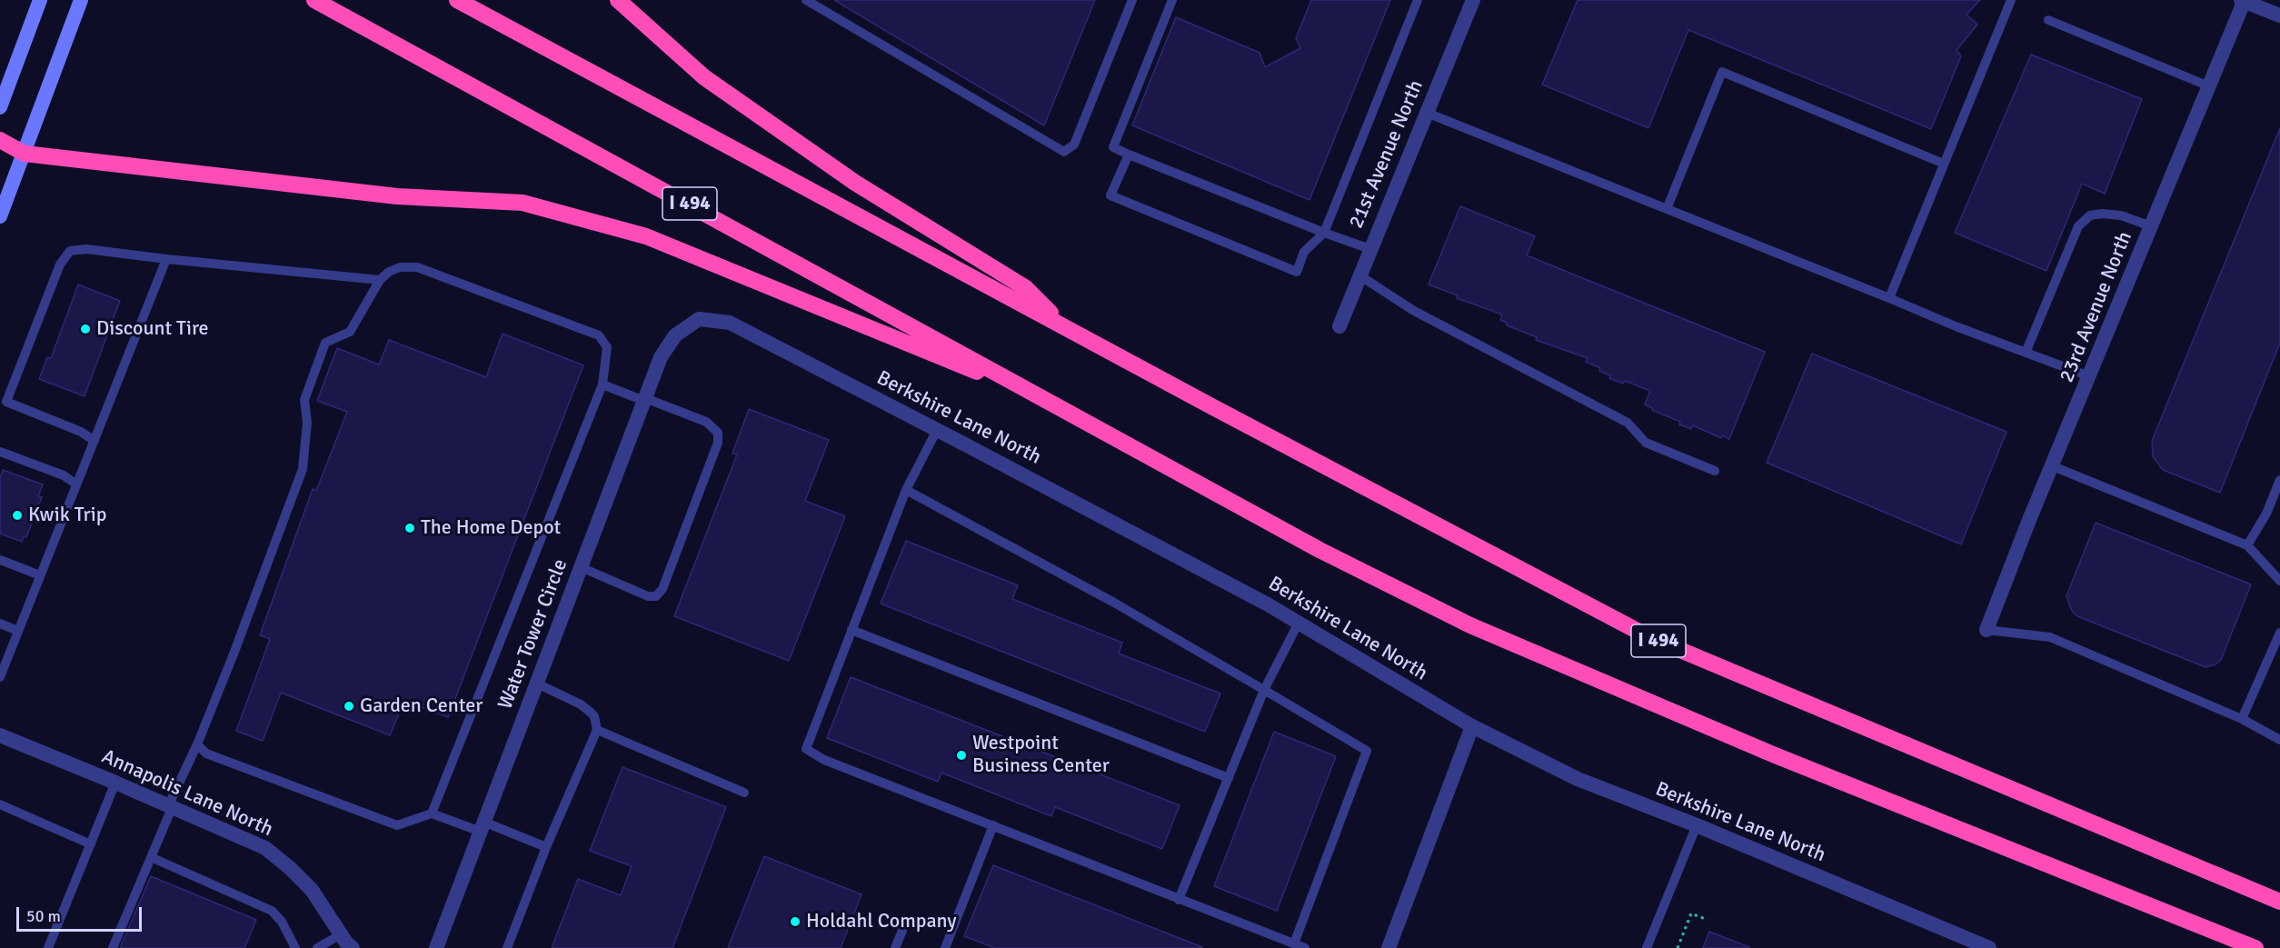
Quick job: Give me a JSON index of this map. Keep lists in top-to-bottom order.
{
  "streets": {
    "highway": ["I 494"],
    "street": [
      "21st Avenue North",
      "23rd Avenue North",
      "Berkshire Lane North",
      "Water Tower Circle",
      "Annapolis Lane North"
    ]
  },
  "crossings": [
    ["Berkshire Lane North", "Water Tower Circle"]
  ],
  "places": [
    "Discount Tire",
    "Kwik Trip",
    "The Home Depot",
    "Garden Center",
    "Westpoint Business Center",
    "Holdahl Company"
  ],
  "scale_bar": "50 m"
}
